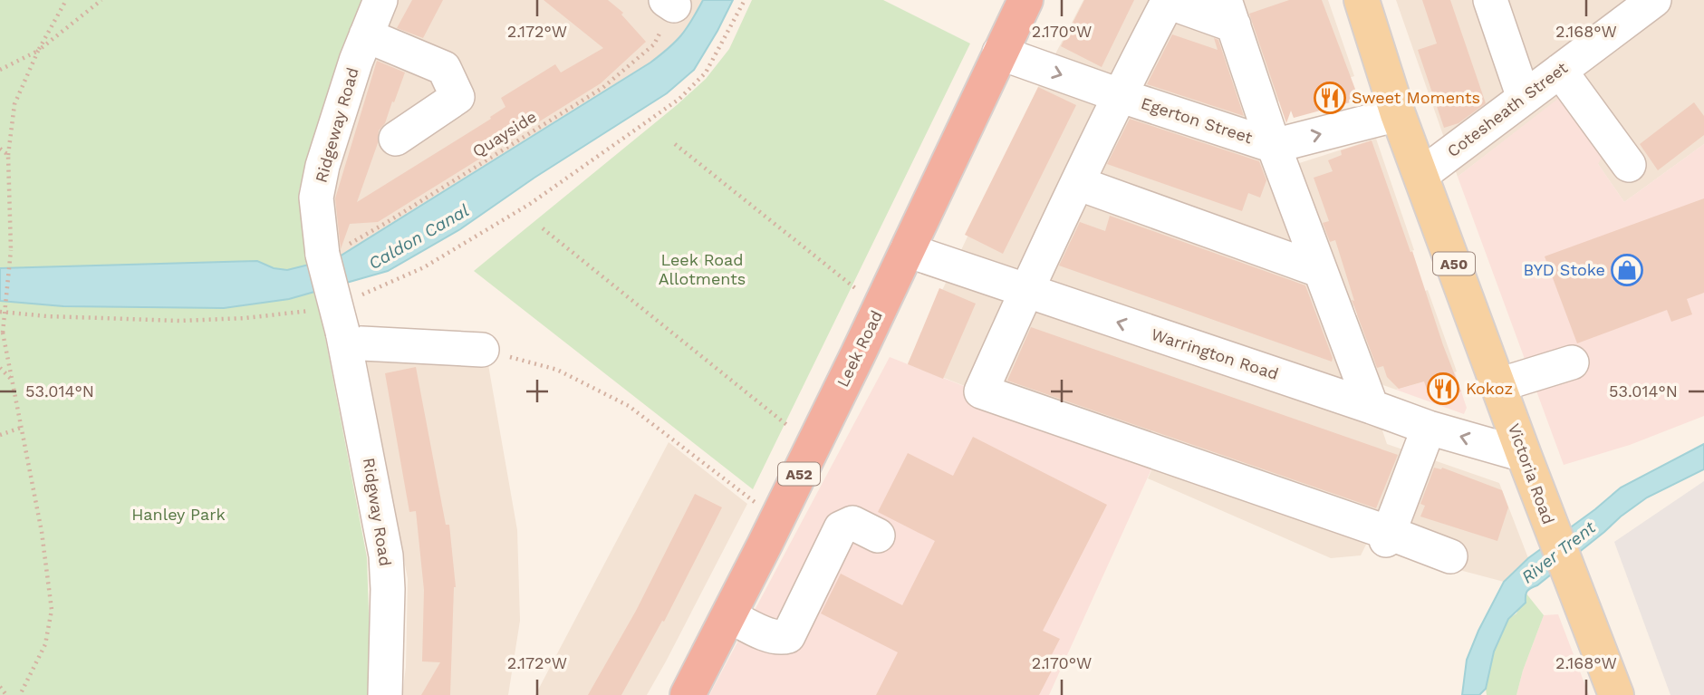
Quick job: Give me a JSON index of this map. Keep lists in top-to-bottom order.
{
  "streets": {
    "highway": ["Leek Road", "A52"],
    "main road": ["A50", "Victoria Road"],
    "street": [
      "Cotesheath Street",
      "Egerton Street",
      "Ridgeway Road",
      "Warrington Road",
      "Ridgway Road"
    ],
    "path": ["Quayside"]
  },
  "crossings": [
    ["Cotesheath Street", "Victoria Road"],
    ["Egerton Street", "Leek Road"],
    ["Egerton Street", "Victoria Road"],
    ["Ridgeway Road", "Quayside"],
    ["Ridgeway Road", "Ridgway Road"],
    ["Leek Road", "Warrington Road"],
    ["Warrington Road", "Victoria Road"]
  ],
  "one_way": ["Egerton Street"],
  "water": ["Caldon Canal", "River Trent"],
  "parks": ["Leek Road Allotments", "Hanley Park"],
  "places": {
    "restaurant": ["Sweet Moments", "Kokoz"],
    "shop": ["BYD Stoke"]
  },
  "coordinates": [
    "2.172°W",
    "2.170°W",
    "2.168°W",
    "53.014°N"
  ]
}
